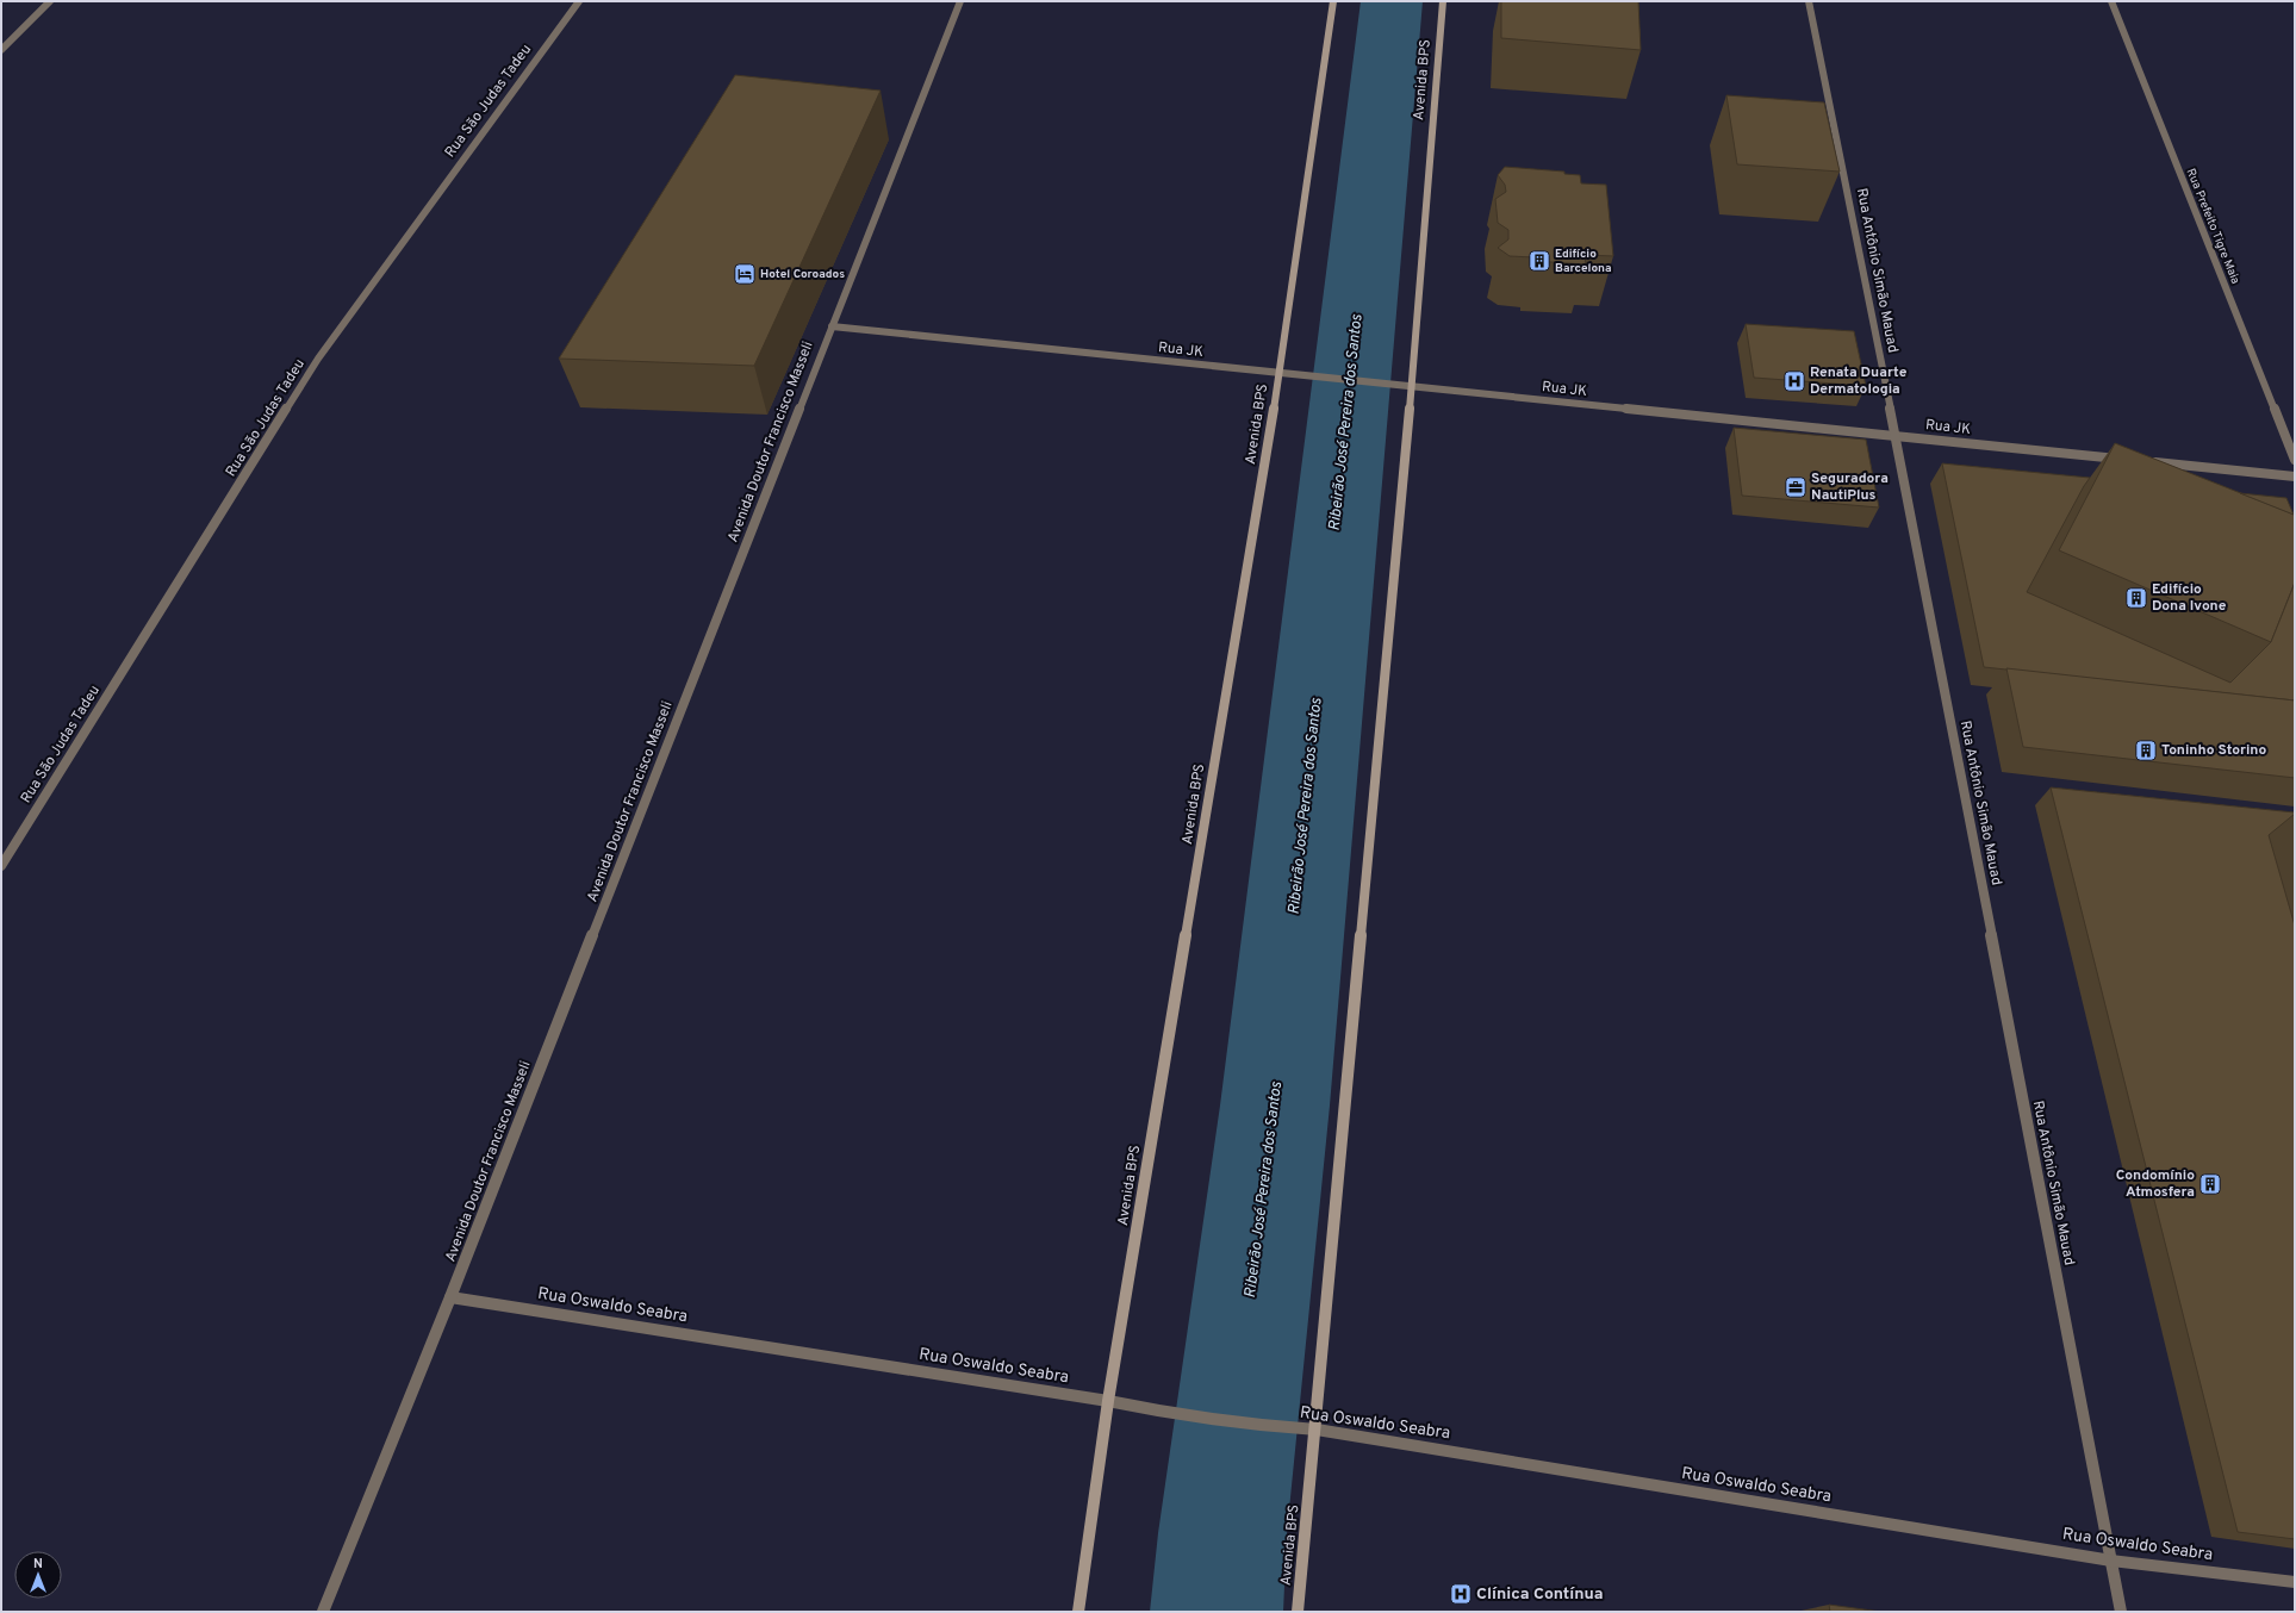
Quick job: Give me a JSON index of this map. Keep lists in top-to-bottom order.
{
  "streets": {
    "main road": ["Avenida BPS"],
    "street": [
      "Rua São Judas Tadeu",
      "Rua Prefeito Tigre Maia",
      "Rua Antônio Simão Mauad",
      "Rua JK",
      "Avenida Doutor Francisco Masseli",
      "Rua Oswaldo Seabra"
    ]
  },
  "crossings": [
    ["Avenida BPS", "Rua JK"],
    ["Avenida BPS", "Rua Oswaldo Seabra"],
    ["Rua Antônio Simão Mauad", "Rua JK"],
    ["Rua Antônio Simão Mauad", "Rua Oswaldo Seabra"],
    ["Rua JK", "Avenida Doutor Francisco Masseli"],
    ["Avenida Doutor Francisco Masseli", "Rua Oswaldo Seabra"]
  ],
  "water": ["Ribeirão José Pereira dos Santos"],
  "places": {
    "building": [
      "Edifício Barcelona",
      "Edifício Dona Ivone",
      "Toninho Storino",
      "Condomínio Atmosfera"
    ],
    "hotel": ["Hotel Coroados"],
    "hospital": ["Renata Duarte Dermatologia", "Clínica Contínua"],
    "office": ["Seguradora NautiPlus"]
  },
  "north": "top"
}
